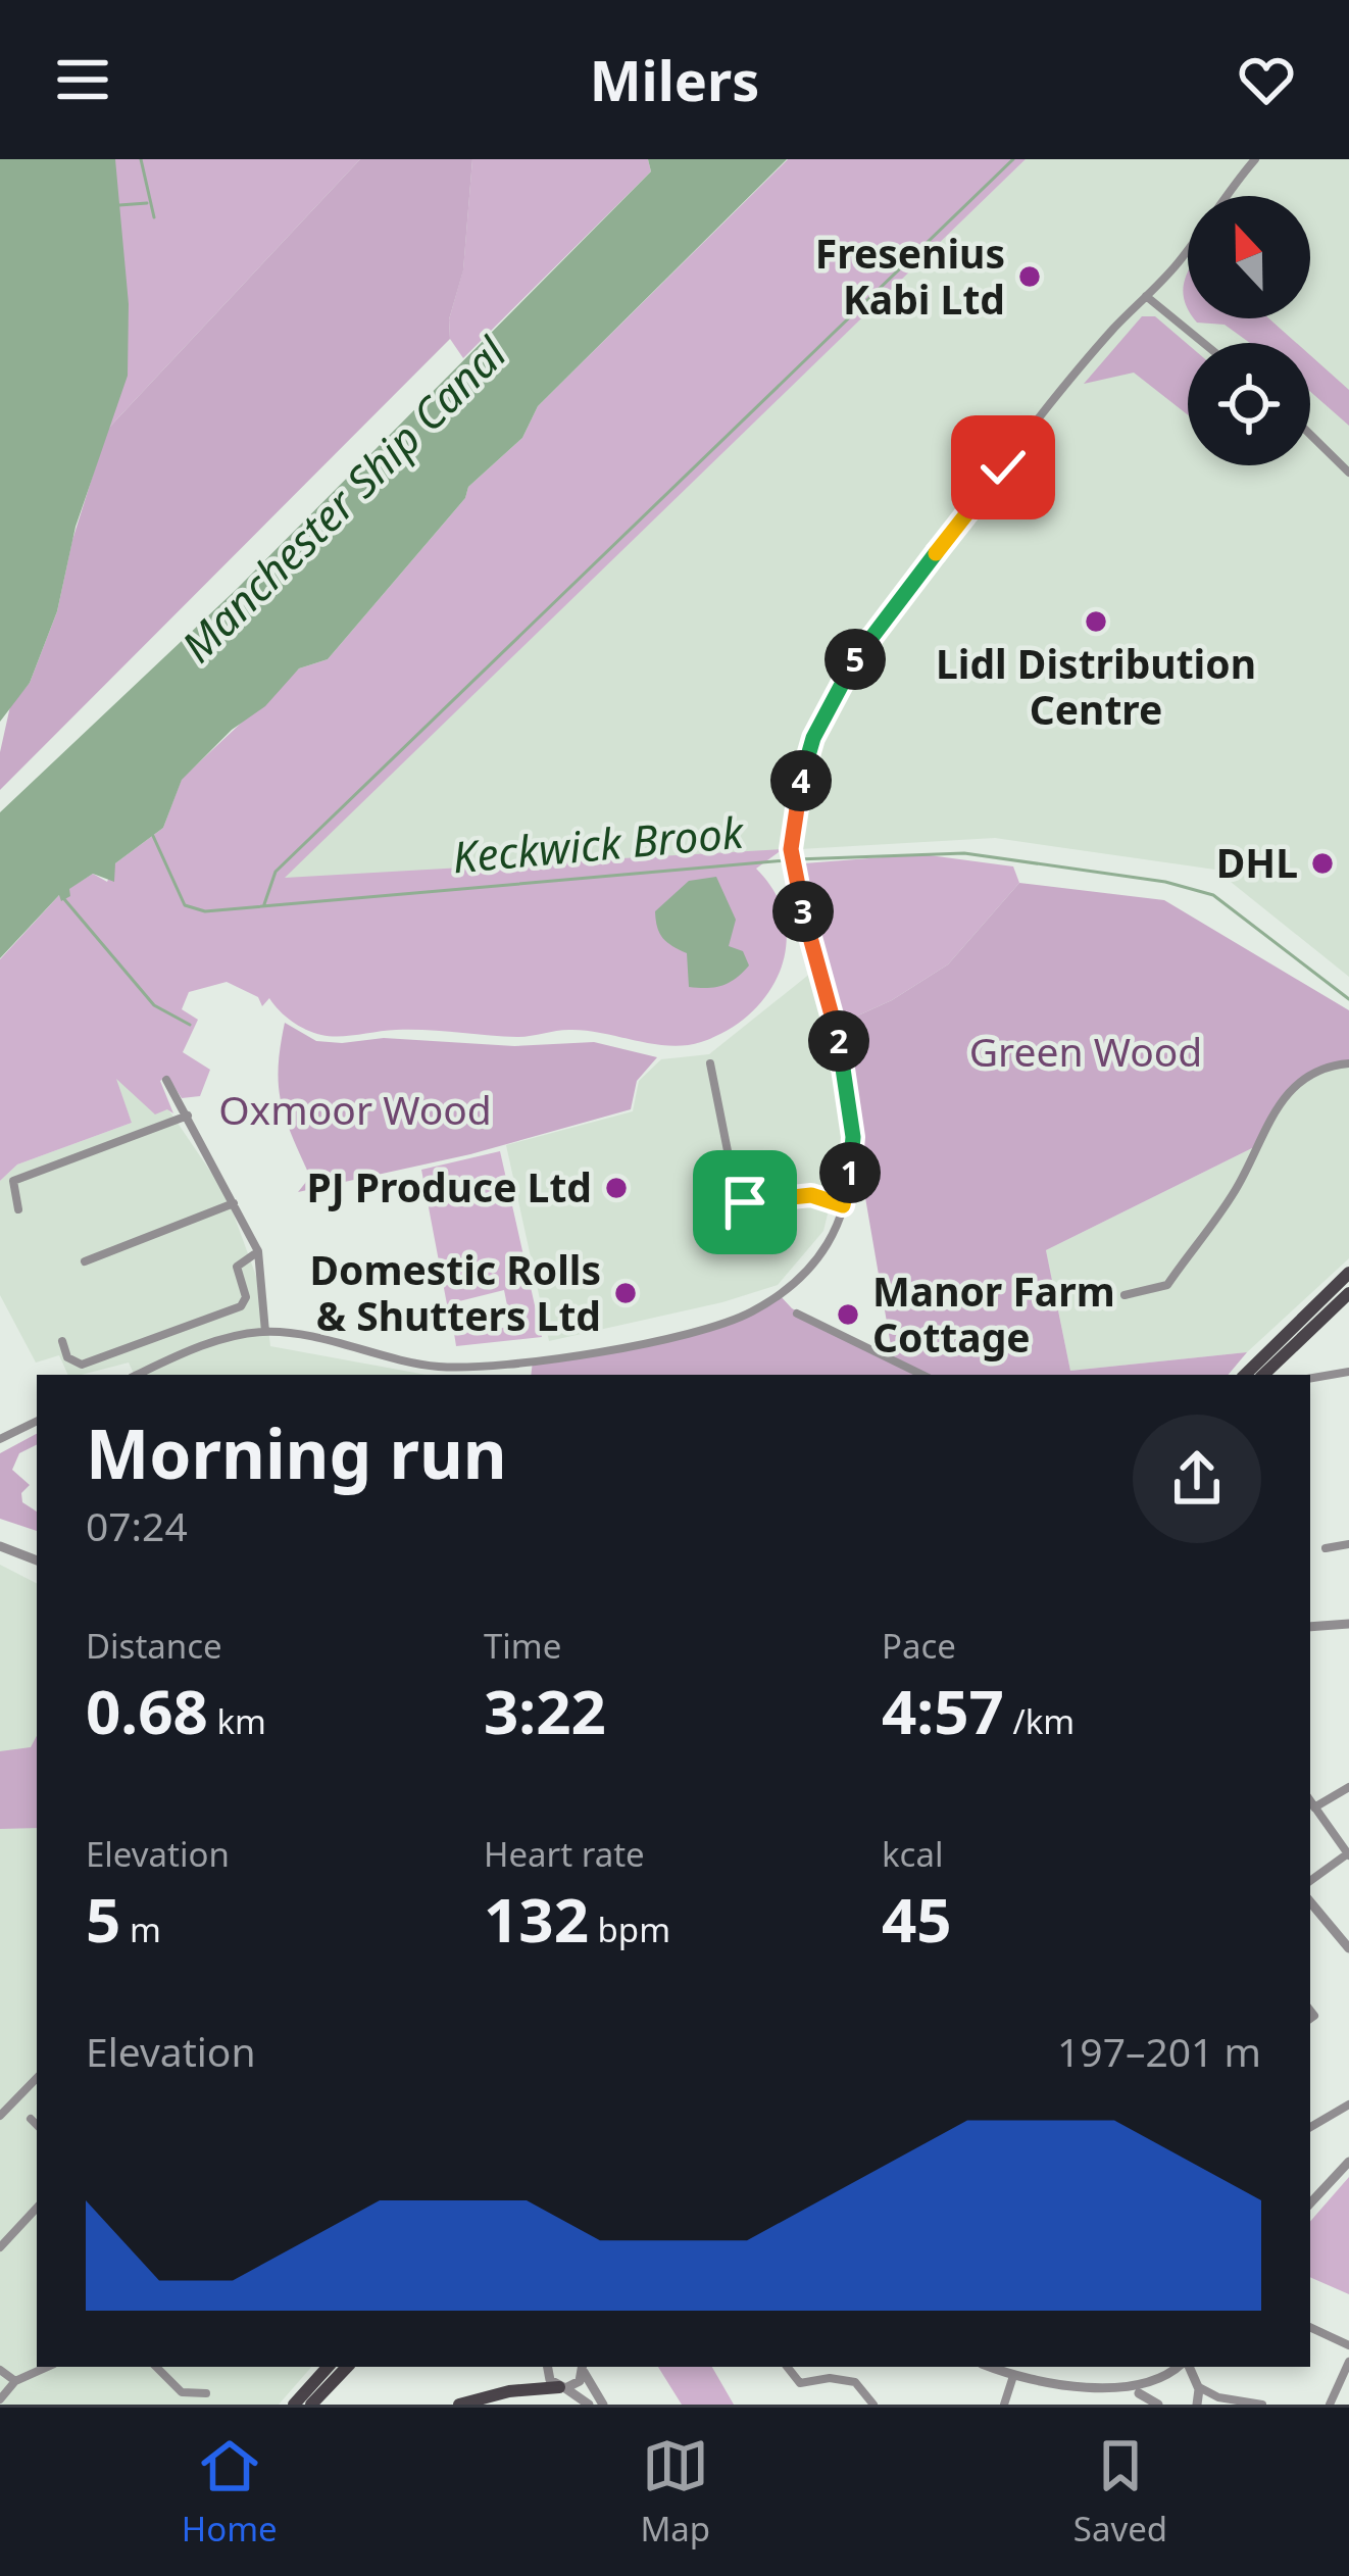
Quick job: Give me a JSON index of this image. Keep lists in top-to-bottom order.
{
  "water": ["Manchester Ship Canal", "Keckwick Brook"],
  "parks": ["Green Wood", "Oxmoor Wood"],
  "places": [
    "Fresenius Kabi Ltd",
    "Lidl Distribution Centre",
    "DHL",
    "PJ Produce Ltd",
    "Domestic Rolls & Shutters Ltd",
    "Manor Farm Cottage"
  ],
  "north": "top",
  "page": {
    "header": "Milers",
    "pins": [
      "5",
      "4",
      "3",
      "2",
      "1"
    ],
    "heading": ["Morning run", "07:24"],
    "stats": [
      ["Distance", "0.68 km"],
      ["Time", "3:22"],
      ["Pace", "4:57 /km"],
      ["Elevation", "5 m"],
      ["Heart rate", "132 bpm"],
      ["kcal", "45"]
    ],
    "chart": ["Elevation", "197–201 m"],
    "tabs": ["Home", "Map", "Saved"]
  }
}
